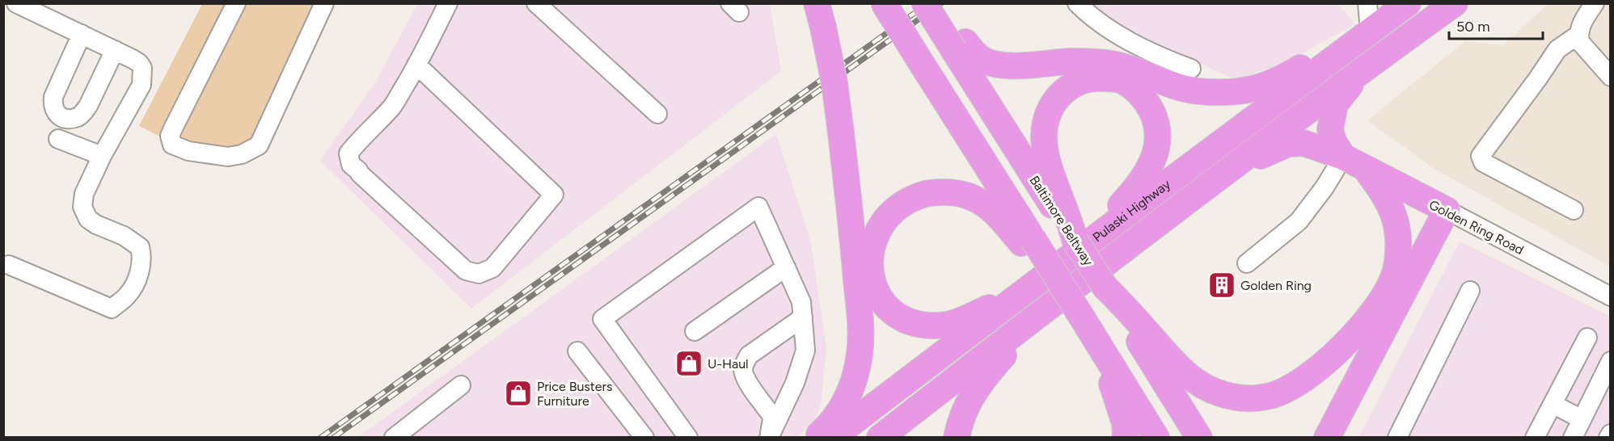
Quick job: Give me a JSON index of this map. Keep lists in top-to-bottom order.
{
  "streets": {
    "highway": ["Pulaski Highway", "Baltimore Beltway", "Golden Ring Road"]
  },
  "crossings": [
    ["Pulaski Highway", "Baltimore Beltway"],
    ["Pulaski Highway", "Golden Ring Road"]
  ],
  "places": {
    "building": ["Golden Ring"],
    "shop": ["U-Haul", "Price Busters Furniture"]
  },
  "scale_bar": "50 m"
}
